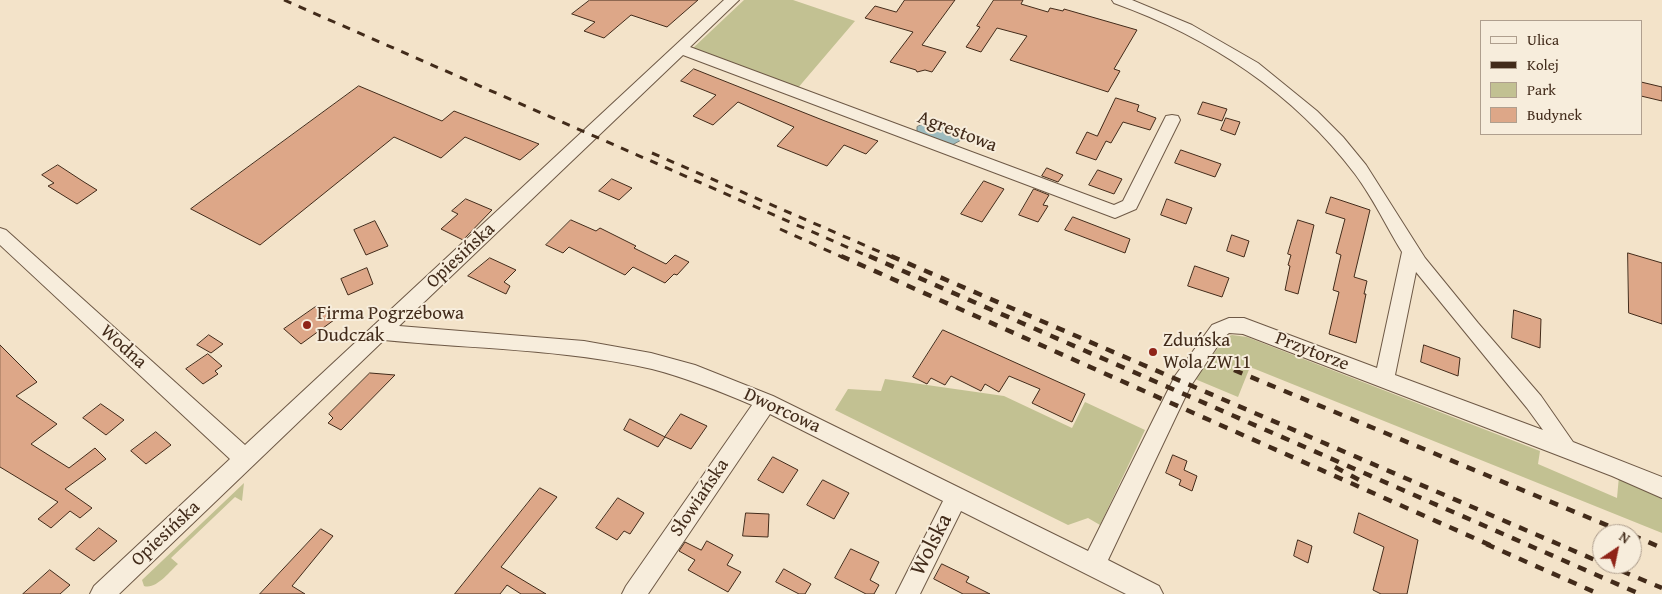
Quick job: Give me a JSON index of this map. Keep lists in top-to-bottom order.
{
  "streets": {
    "street": [
      "Agrestowa",
      "Opiesińska",
      "Wodna",
      "Przytorze",
      "Dworcowa",
      "Słowiańska",
      "Wolska"
    ]
  },
  "crossings": [
    ["Agrestowa", "Opiesińska"],
    ["Opiesińska", "Wodna"],
    ["Opiesińska", "Dworcowa"],
    ["Przytorze", "Dworcowa"],
    ["Dworcowa", "Słowiańska"],
    ["Dworcowa", "Wolska"]
  ],
  "places": ["Firma Pogrzebowa Dudczak", "Zduńska Wola ZW11"],
  "legend": [
    "Ulica",
    "Kolej",
    "Park",
    "Budynek"
  ],
  "north": "top right"
}
